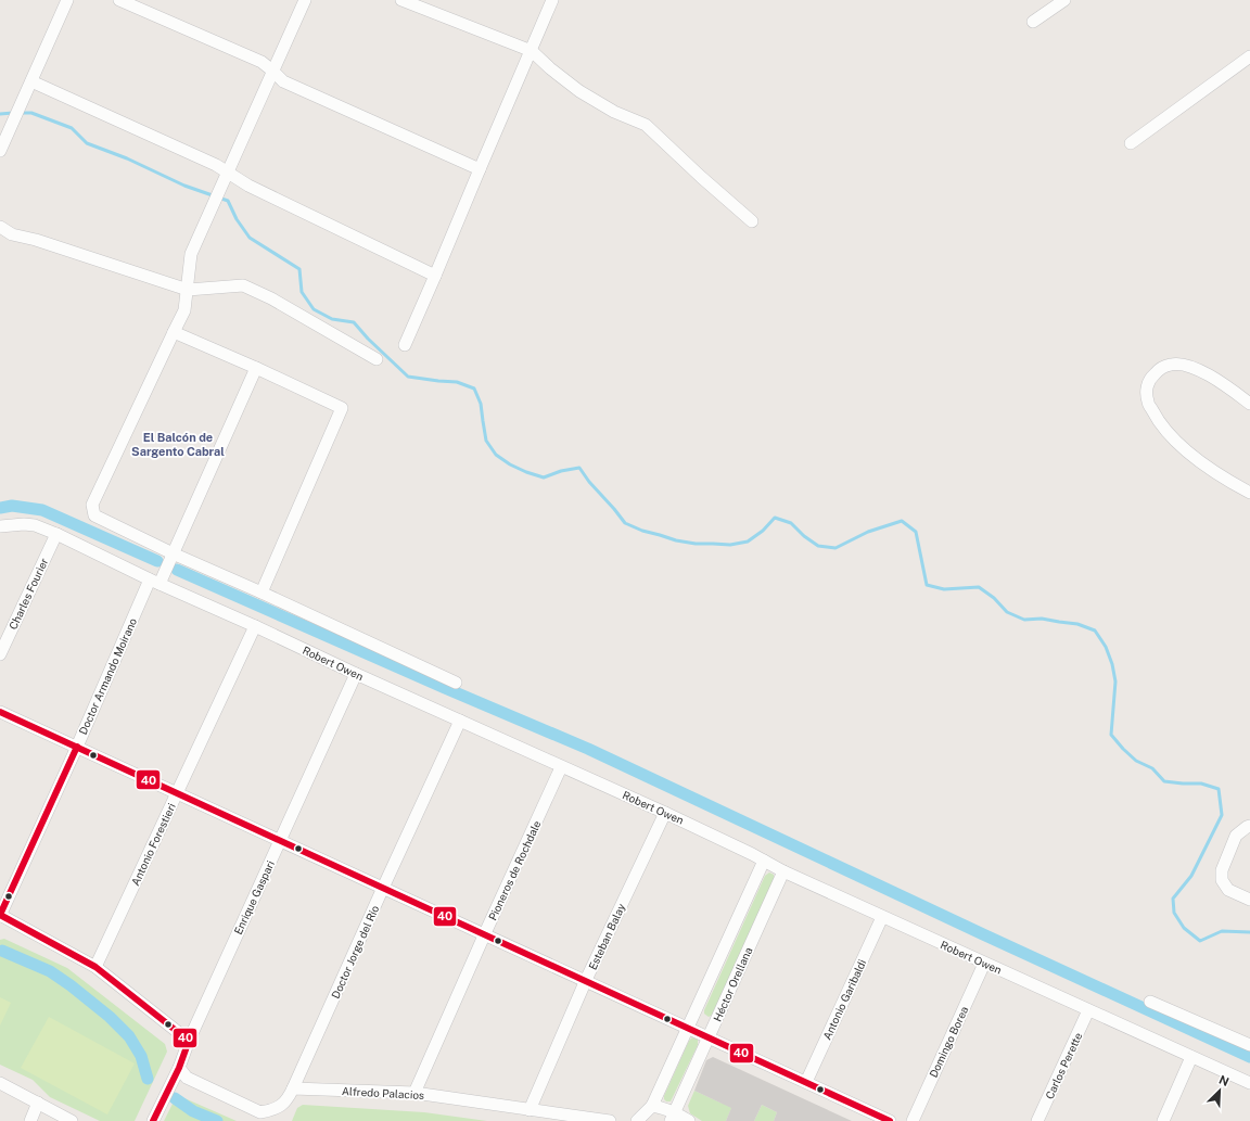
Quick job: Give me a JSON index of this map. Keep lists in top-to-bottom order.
{
  "streets": {
    "street": [
      "Charles Fourier",
      "Robert Owen",
      "Doctor Armando Moirano",
      "Antonio Forestieri",
      "Pioneros de Rochdale",
      "Enrique Gaspari",
      "Esteban Balay",
      "Doctor Jorge del Río",
      "Héctor Orellana",
      "Antonio Garibaldi",
      "Domingo Borea",
      "Carlos Perette",
      "Alfredo Palacios"
    ]
  },
  "crossings": [
    ["Charles Fourier", "Robert Owen"],
    ["Robert Owen", "Doctor Armando Moirano"],
    ["Robert Owen", "Antonio Forestieri"],
    ["Robert Owen", "Pioneros de Rochdale"],
    ["Robert Owen", "Enrique Gaspari"],
    ["Robert Owen", "Esteban Balay"],
    ["Robert Owen", "Doctor Jorge del Río"],
    ["Robert Owen", "Héctor Orellana"],
    ["Robert Owen", "Antonio Garibaldi"],
    ["Robert Owen", "Domingo Borea"],
    ["Robert Owen", "Carlos Perette"],
    ["Pioneros de Rochdale", "Alfredo Palacios"],
    ["Esteban Balay", "Alfredo Palacios"],
    ["Doctor Jorge del Río", "Alfredo Palacios"]
  ],
  "districts": ["El Balcón de Sargento Cabral"],
  "lines": ["transit line 40"],
  "north": "top right"
}
